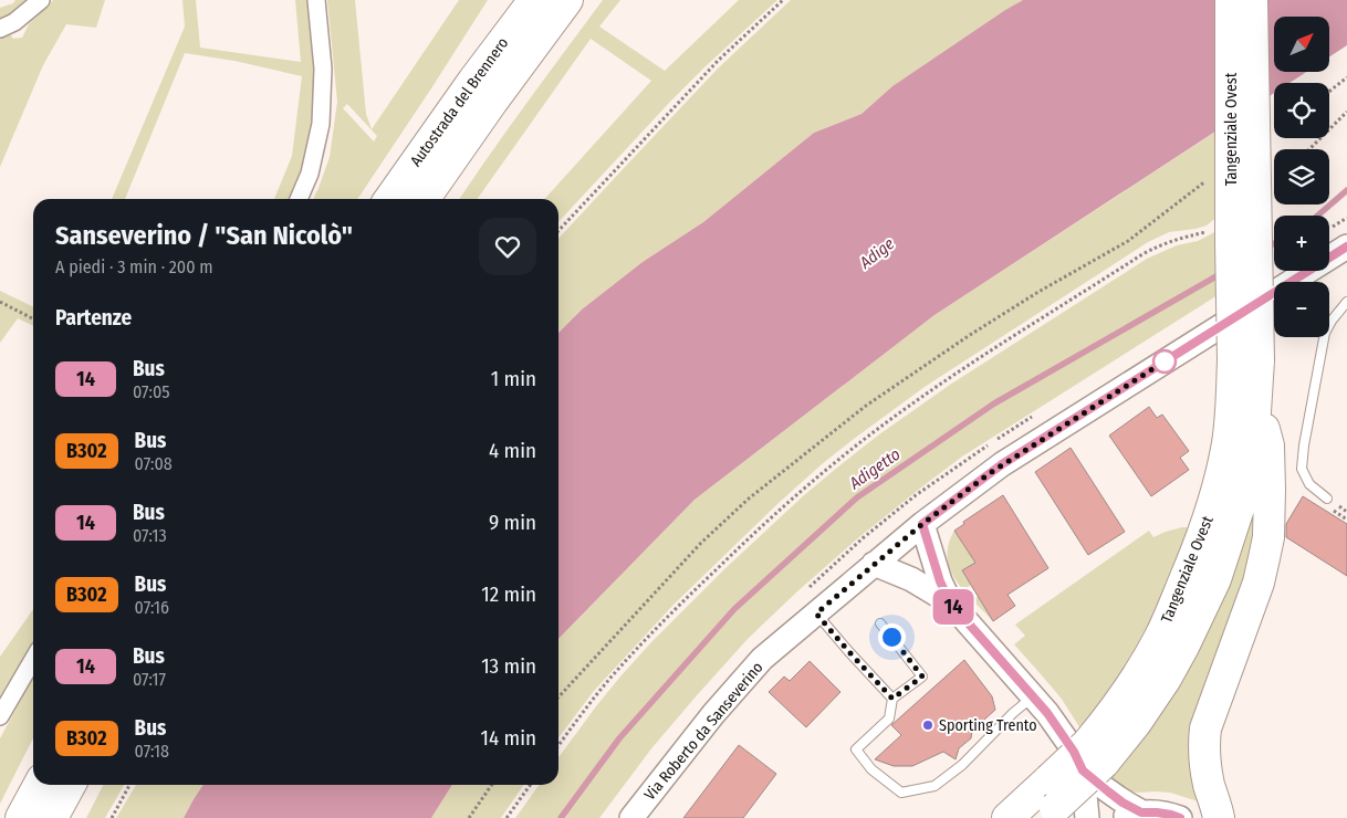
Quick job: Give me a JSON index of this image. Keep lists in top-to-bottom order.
{
  "streets": {
    "highway": ["Autostrada del Brennero", "Tangenziale Ovest"],
    "street": ["Via Roberto da Sanseverino"]
  },
  "water": ["Adige", "Adigetto"],
  "places": ["Sporting Trento"],
  "lines": ["bus line 14"],
  "north": "top right",
  "page": {
    "on_map": "14",
    "map_buttons": ["+", "−"],
    "heading": [
      ["Sanseverino / \"San Nicolò\"", "A piedi · 3 min · 200 m"],
      "Partenze"
    ],
    "list": [
      {
        "mark": "14",
        "name": "Bus",
        "note": "07:05",
        "value": "1 min"
      },
      {
        "mark": "B302",
        "name": "Bus",
        "note": "07:08",
        "value": "4 min"
      },
      {
        "mark": "14",
        "name": "Bus",
        "note": "07:13",
        "value": "9 min"
      },
      {
        "mark": "B302",
        "name": "Bus",
        "note": "07:16",
        "value": "12 min"
      },
      {
        "mark": "14",
        "name": "Bus",
        "note": "07:17",
        "value": "13 min"
      },
      {
        "mark": "B302",
        "name": "Bus",
        "note": "07:18",
        "value": "14 min"
      }
    ]
  }
}
